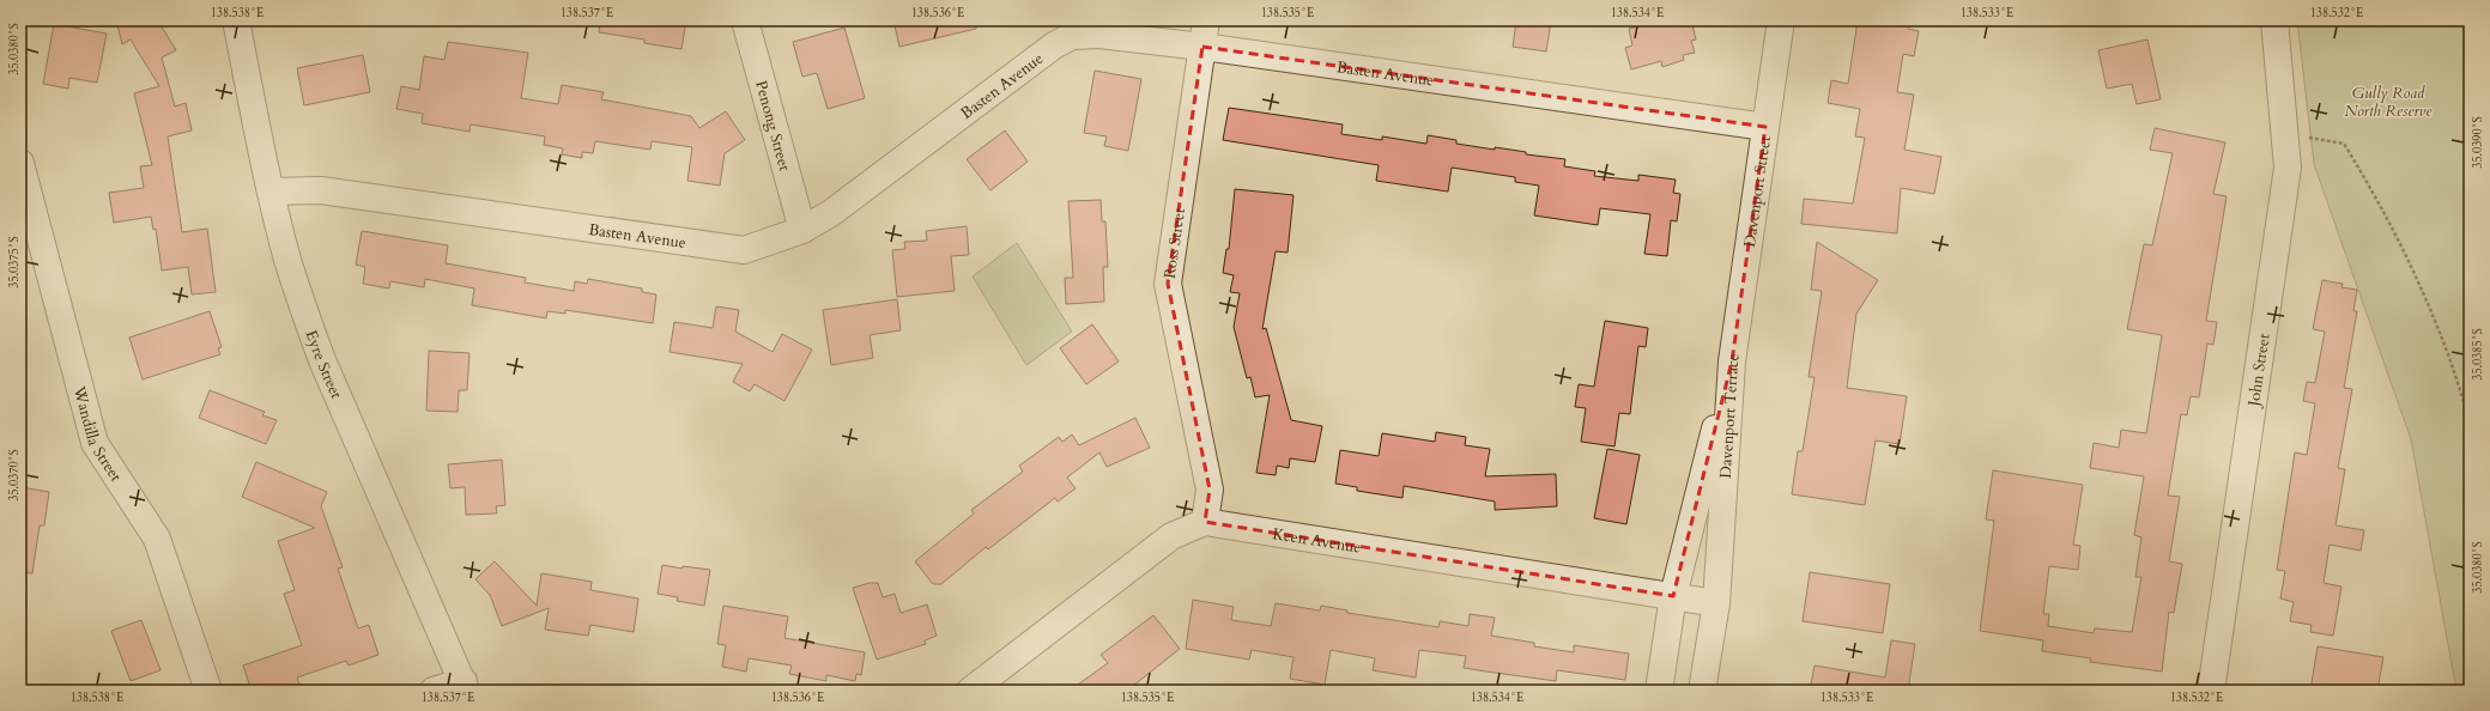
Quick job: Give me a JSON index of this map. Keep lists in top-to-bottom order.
{
  "streets": {
    "street": [
      "Basten Avenue",
      "Penong Street",
      "Davenport Street",
      "Ross Street",
      "Eyre Street",
      "John Street",
      "Wandilla Street",
      "Davenport Terrace",
      "Keen Avenue"
    ]
  },
  "crossings": [
    ["Basten Avenue", "Penong Street"],
    ["Basten Avenue", "Davenport Street"],
    ["Basten Avenue", "Ross Street"],
    ["Basten Avenue", "Eyre Street"],
    ["Davenport Street", "Davenport Terrace"],
    ["Ross Street", "Keen Avenue"],
    ["Davenport Terrace", "Keen Avenue"]
  ],
  "parks": ["Gully Road North Reserve"],
  "coordinates": [
    "138.538°E",
    "138.537°E",
    "138.536°E",
    "138.535°E",
    "138.534°E",
    "138.533°E",
    "138.532°E",
    "35.0380°S",
    "35.0390°S",
    "35.0375°S",
    "35.0385°S",
    "35.0370°S"
  ]
}
